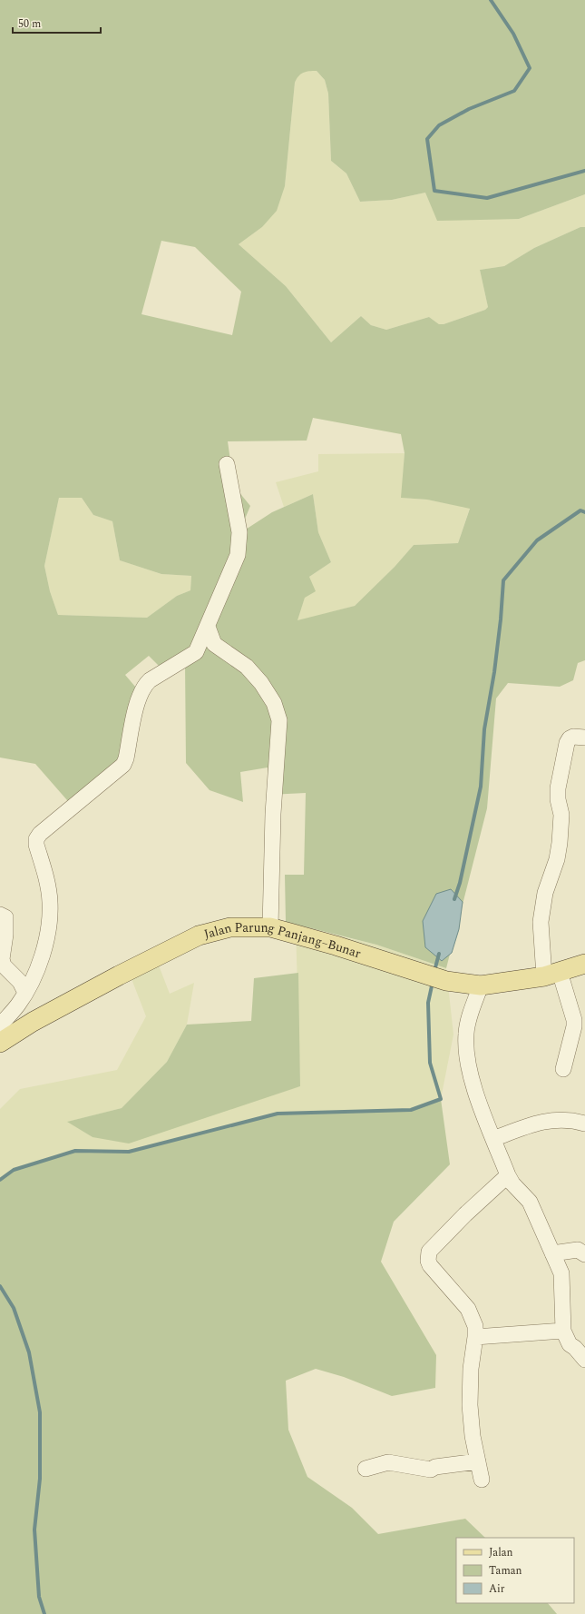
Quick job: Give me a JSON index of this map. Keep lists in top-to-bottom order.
{
  "streets": {
    "main road": ["Jalan Parung Panjang–Bunar"]
  },
  "legend": ["Jalan", "Taman", "Air"],
  "scale_bar": "50 m"
}
